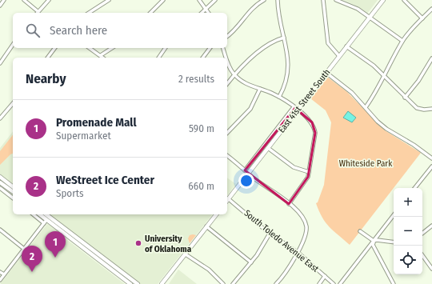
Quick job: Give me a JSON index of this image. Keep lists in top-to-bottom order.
{
  "streets": {
    "main road": ["East 41st Street South"],
    "street": ["South Toledo Avenue East"]
  },
  "crossings": [
    ["East 41st Street South", "South Toledo Avenue East"]
  ],
  "parks": ["Whiteside Park"],
  "places": ["University of Oklahoma"],
  "page": {
    "search": "Search here",
    "heading": ["Nearby", "2 results"],
    "list": [
      {
        "mark": "1",
        "name": "Promenade Mall",
        "note": "Supermarket",
        "value": "590 m"
      },
      {
        "mark": "2",
        "name": "WeStreet Ice Center",
        "note": "Sports",
        "value": "660 m"
      }
    ],
    "map_buttons": ["+", "−"],
    "pins": ["1", "2"]
  }
}
